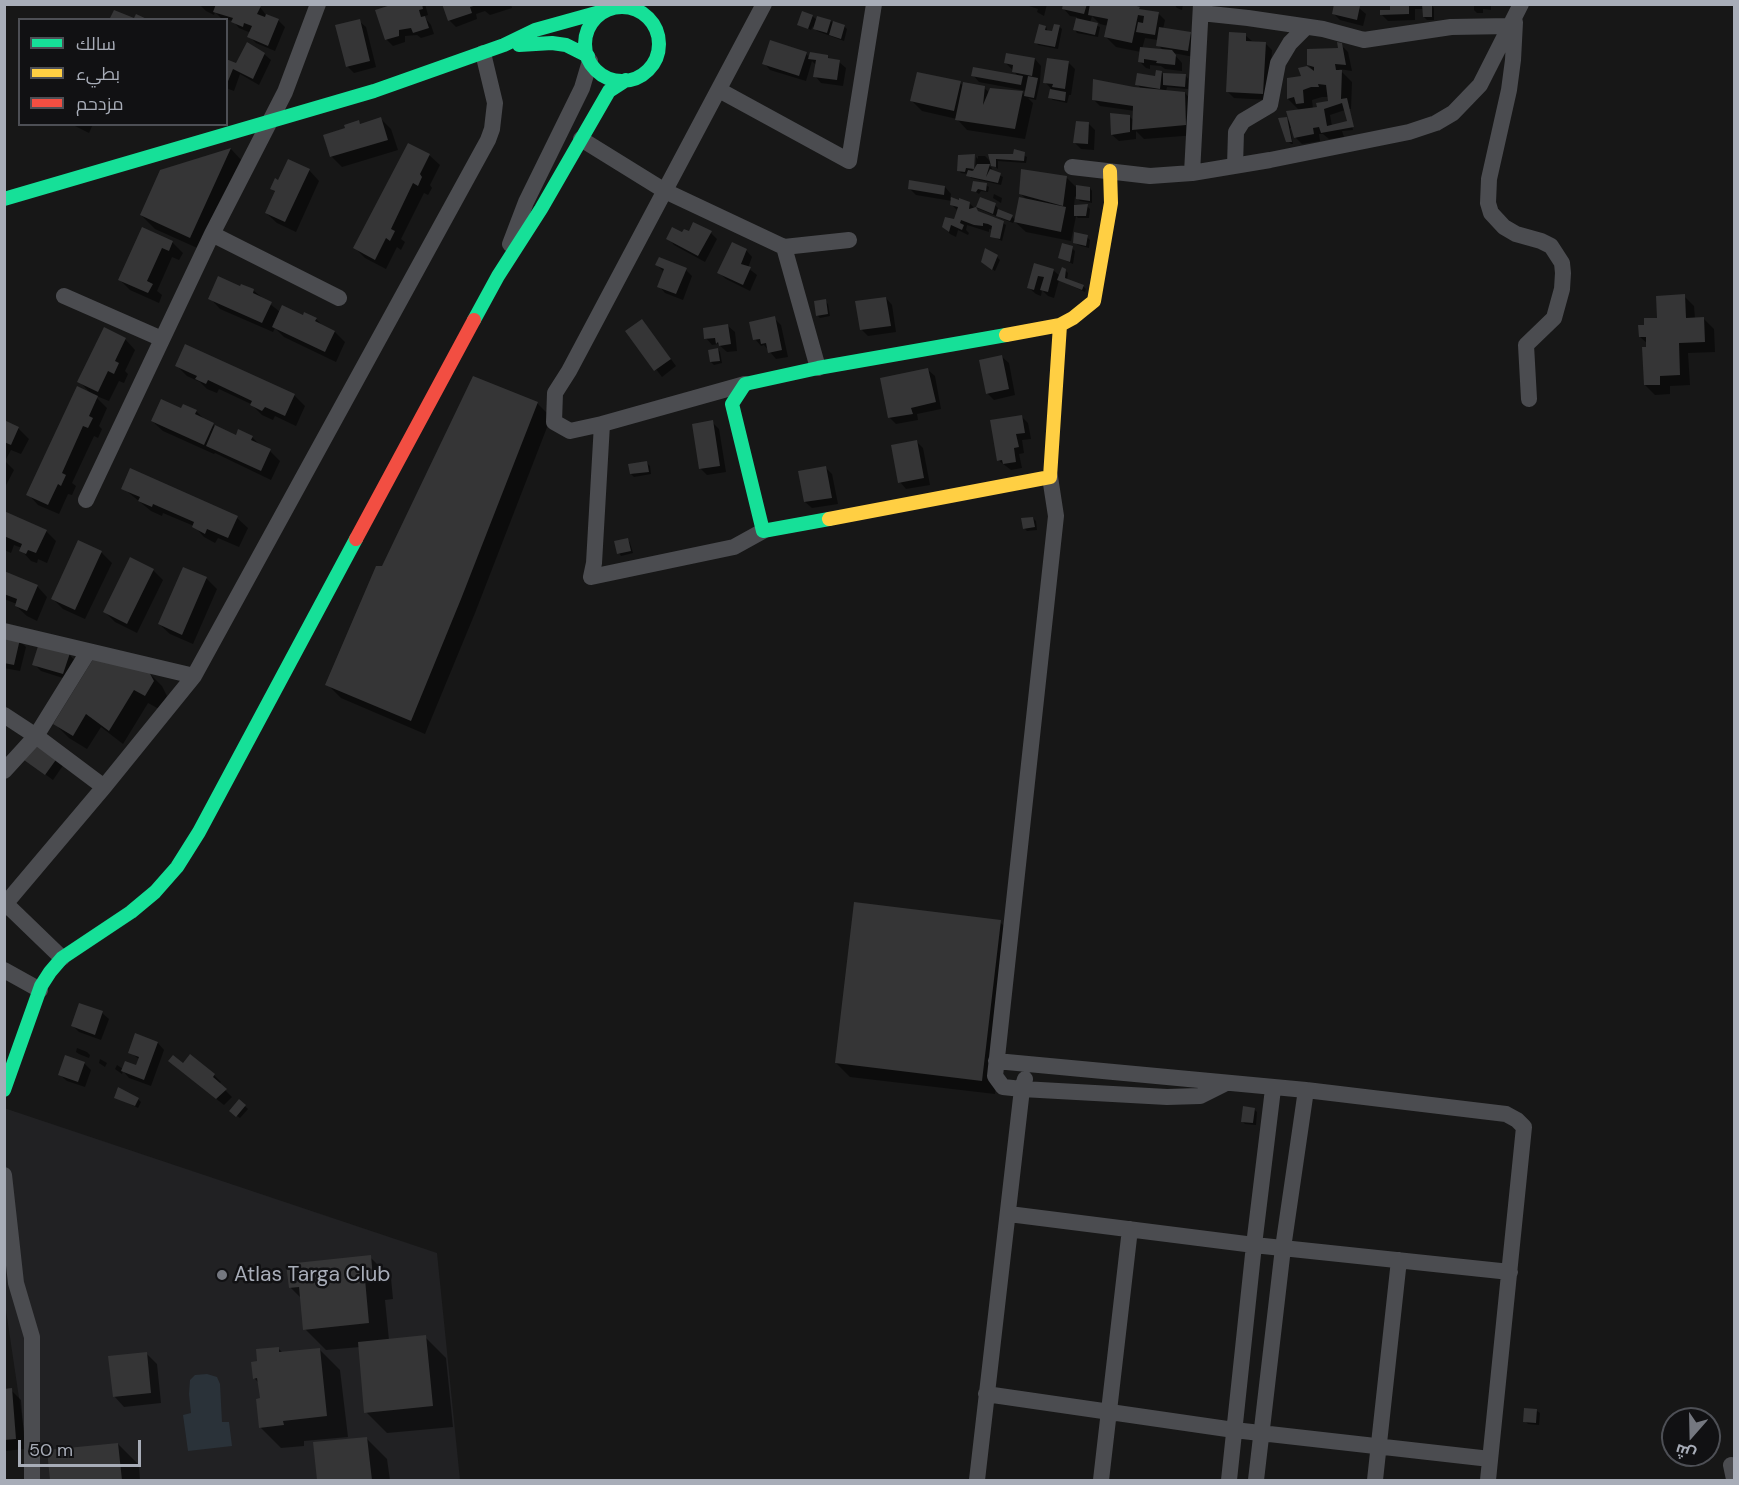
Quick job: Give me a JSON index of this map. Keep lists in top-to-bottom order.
{
  "places": ["Atlas Targa Club"],
  "legend": ["سالك", "بطيء", "مزدحم"],
  "scale_bar": "50 m",
  "north": "bottom"
}
